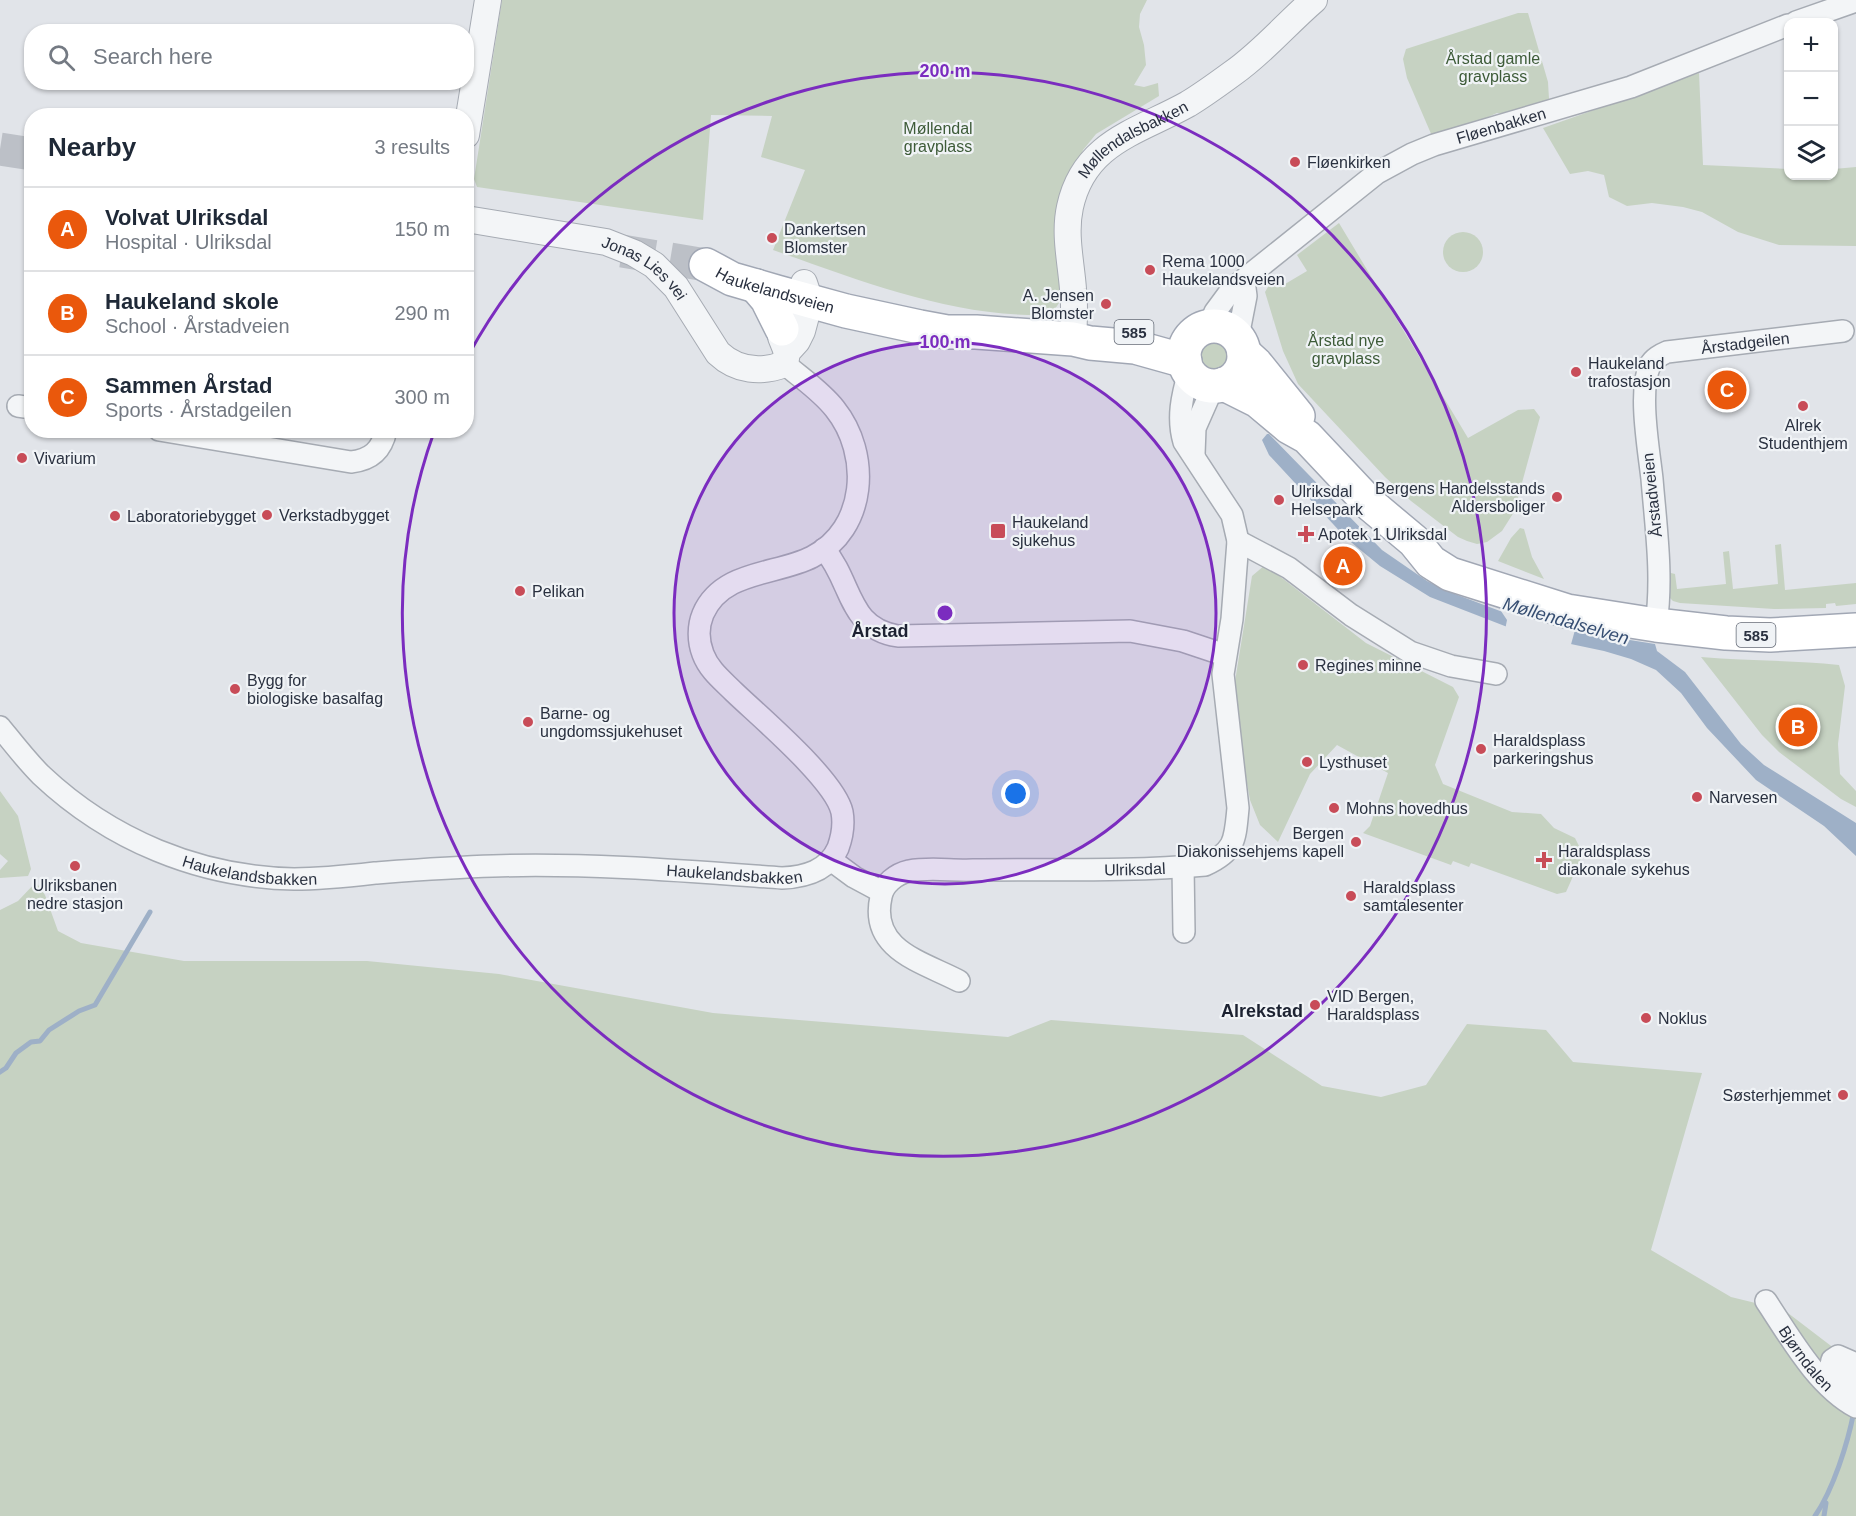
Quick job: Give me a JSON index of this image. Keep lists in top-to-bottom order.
{
  "streets": {
    "main road": ["Haukelandsveien", "585"],
    "street": [
      "Fløenbakken",
      "Møllendalsbakken",
      "Jonas Lies vei",
      "Årstadgeilen",
      "Årstadveien",
      "Ulriksdal",
      "Haukelandsbakken",
      "Bjørndalen"
    ]
  },
  "crossings": [
    ["Fløenbakken", "Haukelandsveien"],
    ["Fløenbakken", "585"],
    ["Fløenbakken", "Ulriksdal"],
    ["Møllendalsbakken", "Haukelandsveien"],
    ["Haukelandsveien", "585"],
    ["Haukelandsveien", "Ulriksdal"],
    ["585", "Årstadveien"],
    ["585", "Ulriksdal"],
    ["Årstadgeilen", "Årstadveien"]
  ],
  "districts": ["Årstad", "Alrekstad"],
  "water": ["Møllendalselven"],
  "parks": ["Årstad gamle gravplass", "Møllendal gravplass", "Årstad nye gravplass"],
  "places": {
    "other": [
      "Fløenkirken",
      "Dankertsen Blomster",
      "Rema 1000 Haukelandsveien",
      "A. Jensen Blomster",
      "Haukeland trafostasjon",
      "Alrek Studenthjem",
      "Vivarium",
      "Bergens Handelsstands Aldersboliger",
      "Ulriksdal Helsepark",
      "Verkstadbygget",
      "Laboratoriebygget",
      "Pelikan",
      "Regines minne",
      "Bygg for biologiske basalfag",
      "Barne- og ungdomssjukehuset",
      "Haraldsplass parkeringshus",
      "Lysthuset",
      "Narvesen",
      "Mohns hovedhus",
      "Bergen Diakonissehjems kapell",
      "Ulriksbanen nedre stasjon",
      "Haraldsplass samtalesenter",
      "VID Bergen, Haraldsplass",
      "Noklus",
      "Søsterhjemmet"
    ],
    "transit": ["Haukeland sjukehus"],
    "health": ["Apotek 1 Ulriksdal", "Haraldsplass diakonale sykehus"]
  },
  "page": {
    "map_buttons": ["+", "−"],
    "search": "Search here",
    "heading": ["Nearby", "3 results"],
    "list": [
      {
        "mark": "A",
        "name": "Volvat Ulriksdal",
        "note": "Hospital · Ulriksdal",
        "value": "150 m"
      },
      {
        "mark": "B",
        "name": "Haukeland skole",
        "note": "School · Årstadveien",
        "value": "290 m"
      },
      {
        "mark": "C",
        "name": "Sammen Årstad",
        "note": "Sports · Årstadgeilen",
        "value": "300 m"
      }
    ],
    "pins": ["C", "A", "B"]
  },
  "rings": ["200 m", "100 m"]
}
